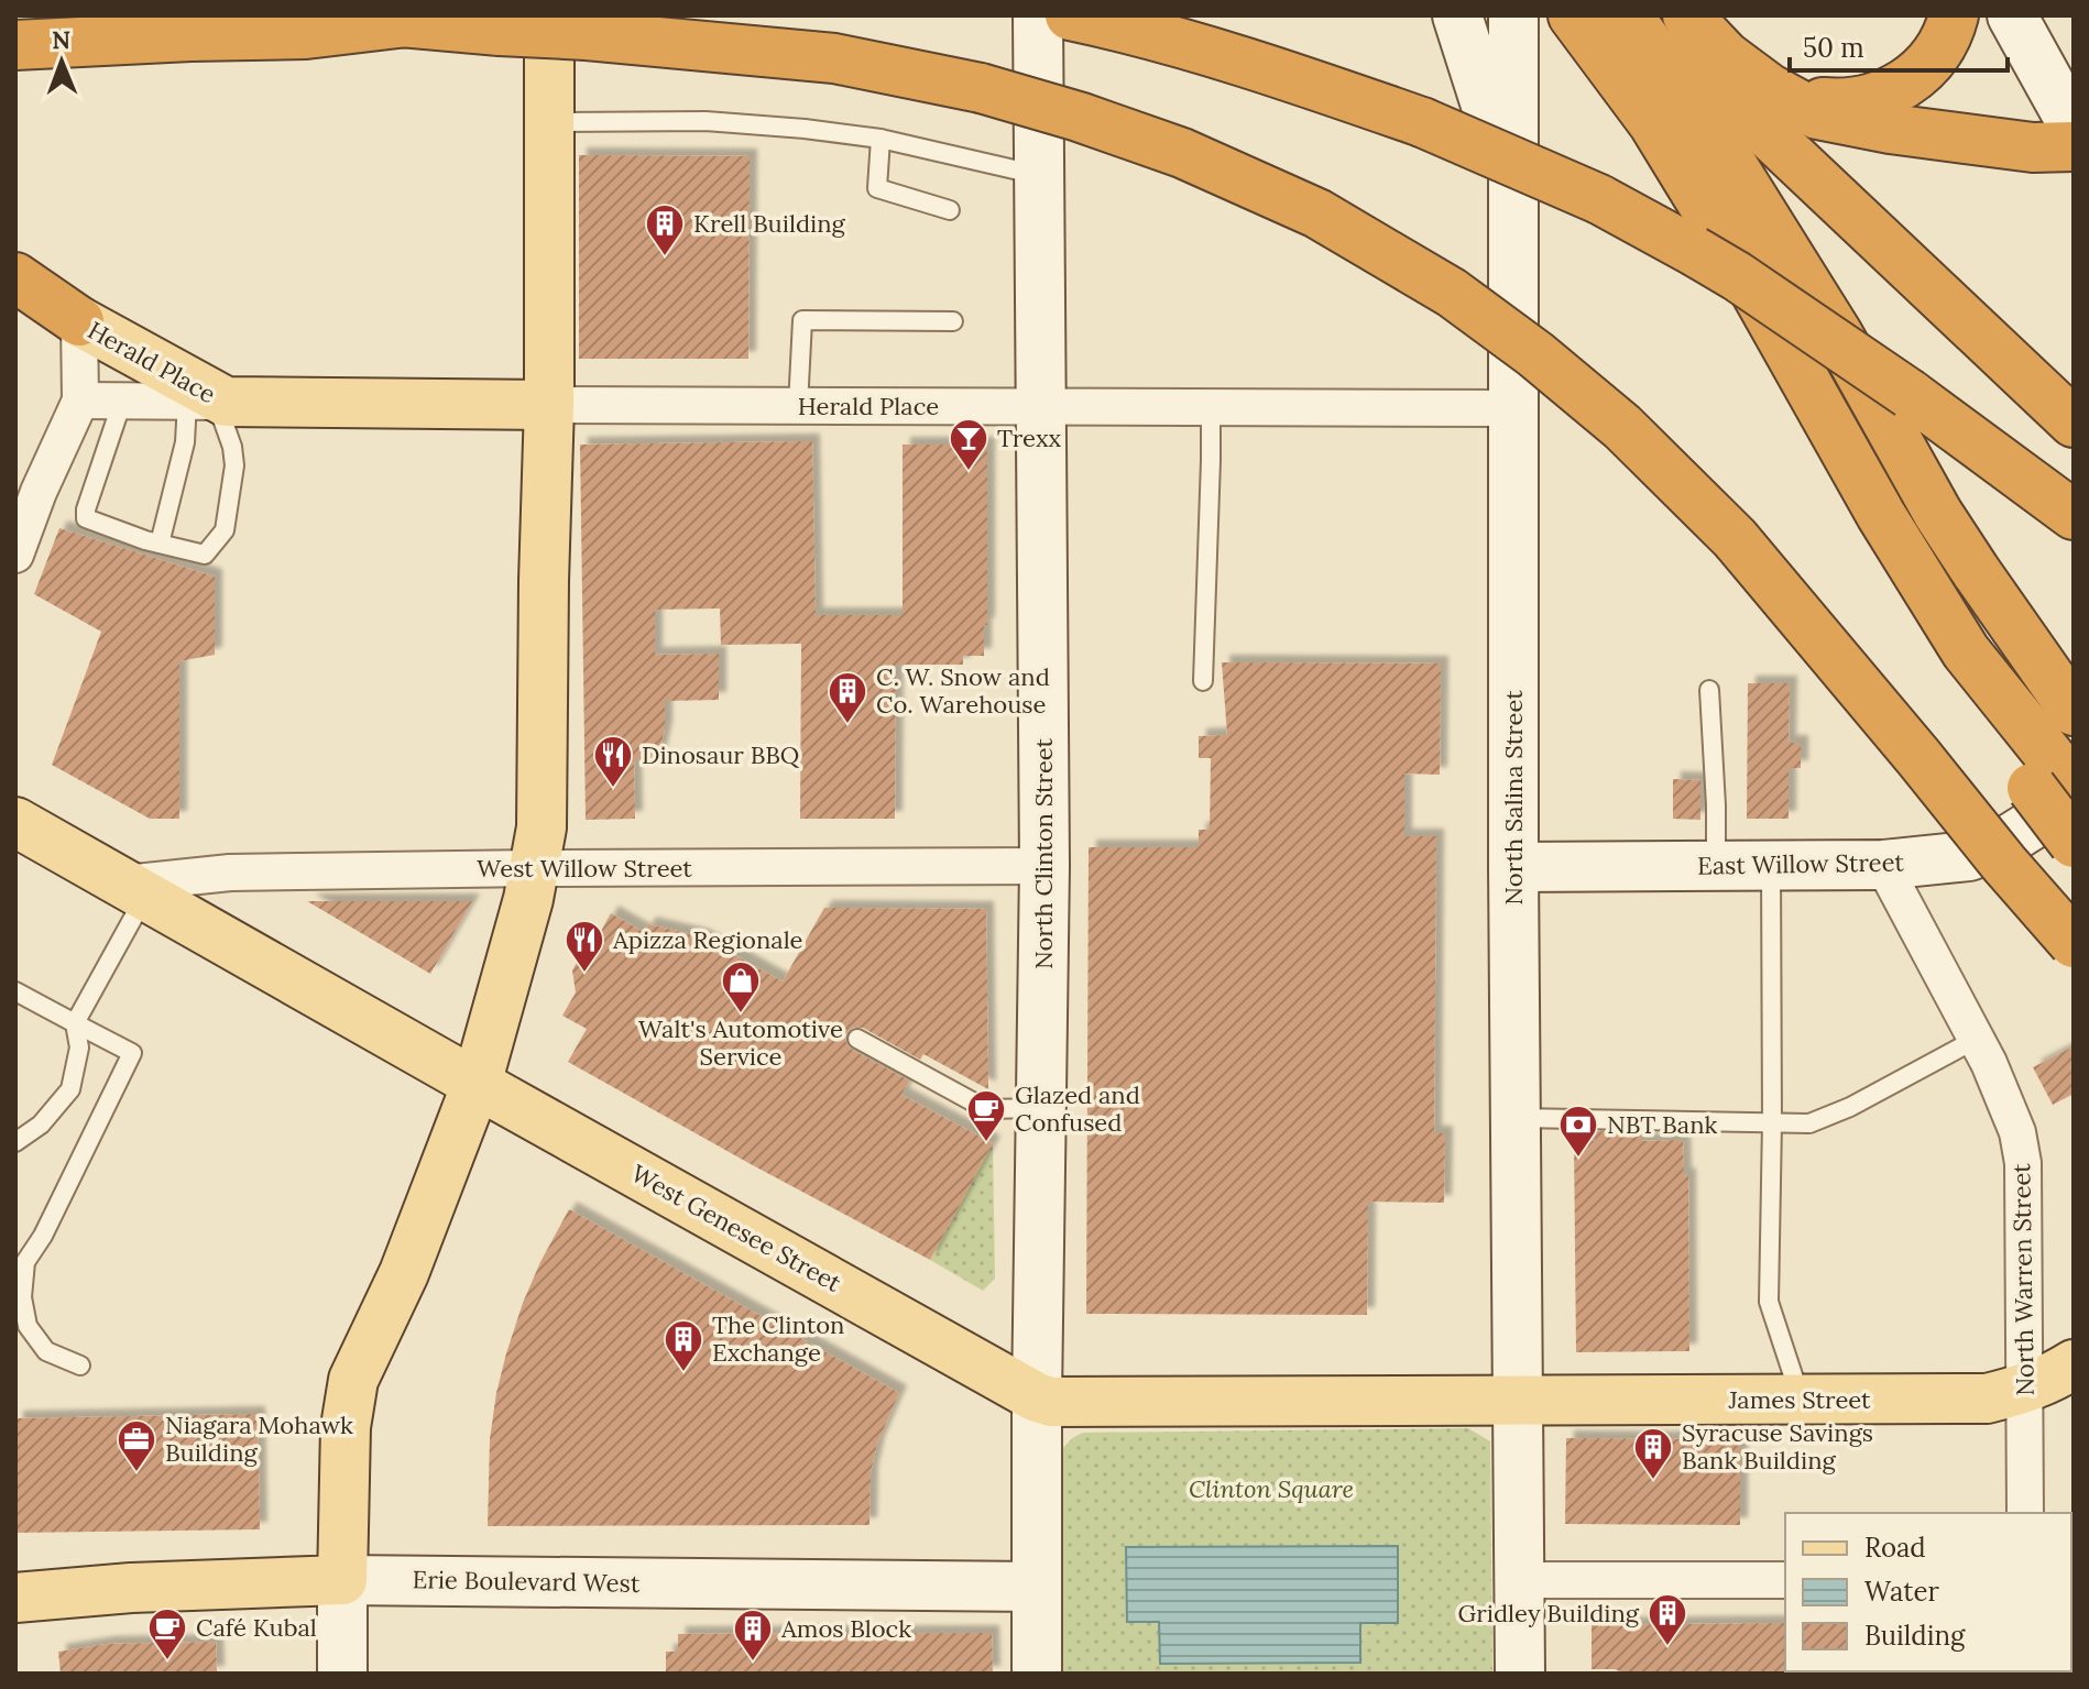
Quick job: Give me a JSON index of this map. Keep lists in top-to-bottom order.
{
  "streets": {
    "main road": [
      "Herald Place",
      "West Genesee Street",
      "James Street",
      "Erie Boulevard West"
    ],
    "street": [
      "North Salina Street",
      "North Clinton Street",
      "East Willow Street",
      "West Willow Street",
      "North Warren Street"
    ]
  },
  "crossings": [
    ["Herald Place", "North Salina Street"],
    ["Herald Place", "North Clinton Street"],
    ["North Salina Street", "East Willow Street"],
    ["North Salina Street", "West Genesee Street"],
    ["North Salina Street", "James Street"],
    ["North Clinton Street", "West Willow Street"],
    ["North Clinton Street", "West Genesee Street"],
    ["North Clinton Street", "Erie Boulevard West"],
    ["East Willow Street", "North Warren Street"],
    ["West Willow Street", "West Genesee Street"],
    ["West Genesee Street", "James Street"],
    ["North Warren Street", "James Street"]
  ],
  "parks": ["Clinton Square"],
  "places": {
    "building": [
      "Krell Building",
      "C. W. Snow and Co. Warehouse",
      "The Clinton Exchange",
      "Syracuse Savings Bank Building",
      "Gridley Building",
      "Amos Block"
    ],
    "bar": ["Trexx"],
    "restaurant": ["Dinosaur BBQ", "Apizza Regionale"],
    "shop": ["Walt's Automotive Service"],
    "cafe": ["Glazed and Confused", "Café Kubal"],
    "bank": ["NBT Bank"],
    "office": ["Niagara Mohawk Building"]
  },
  "legend": ["Road", "Water", "Building"],
  "scale_bar": "50 m",
  "north": "top"
}
